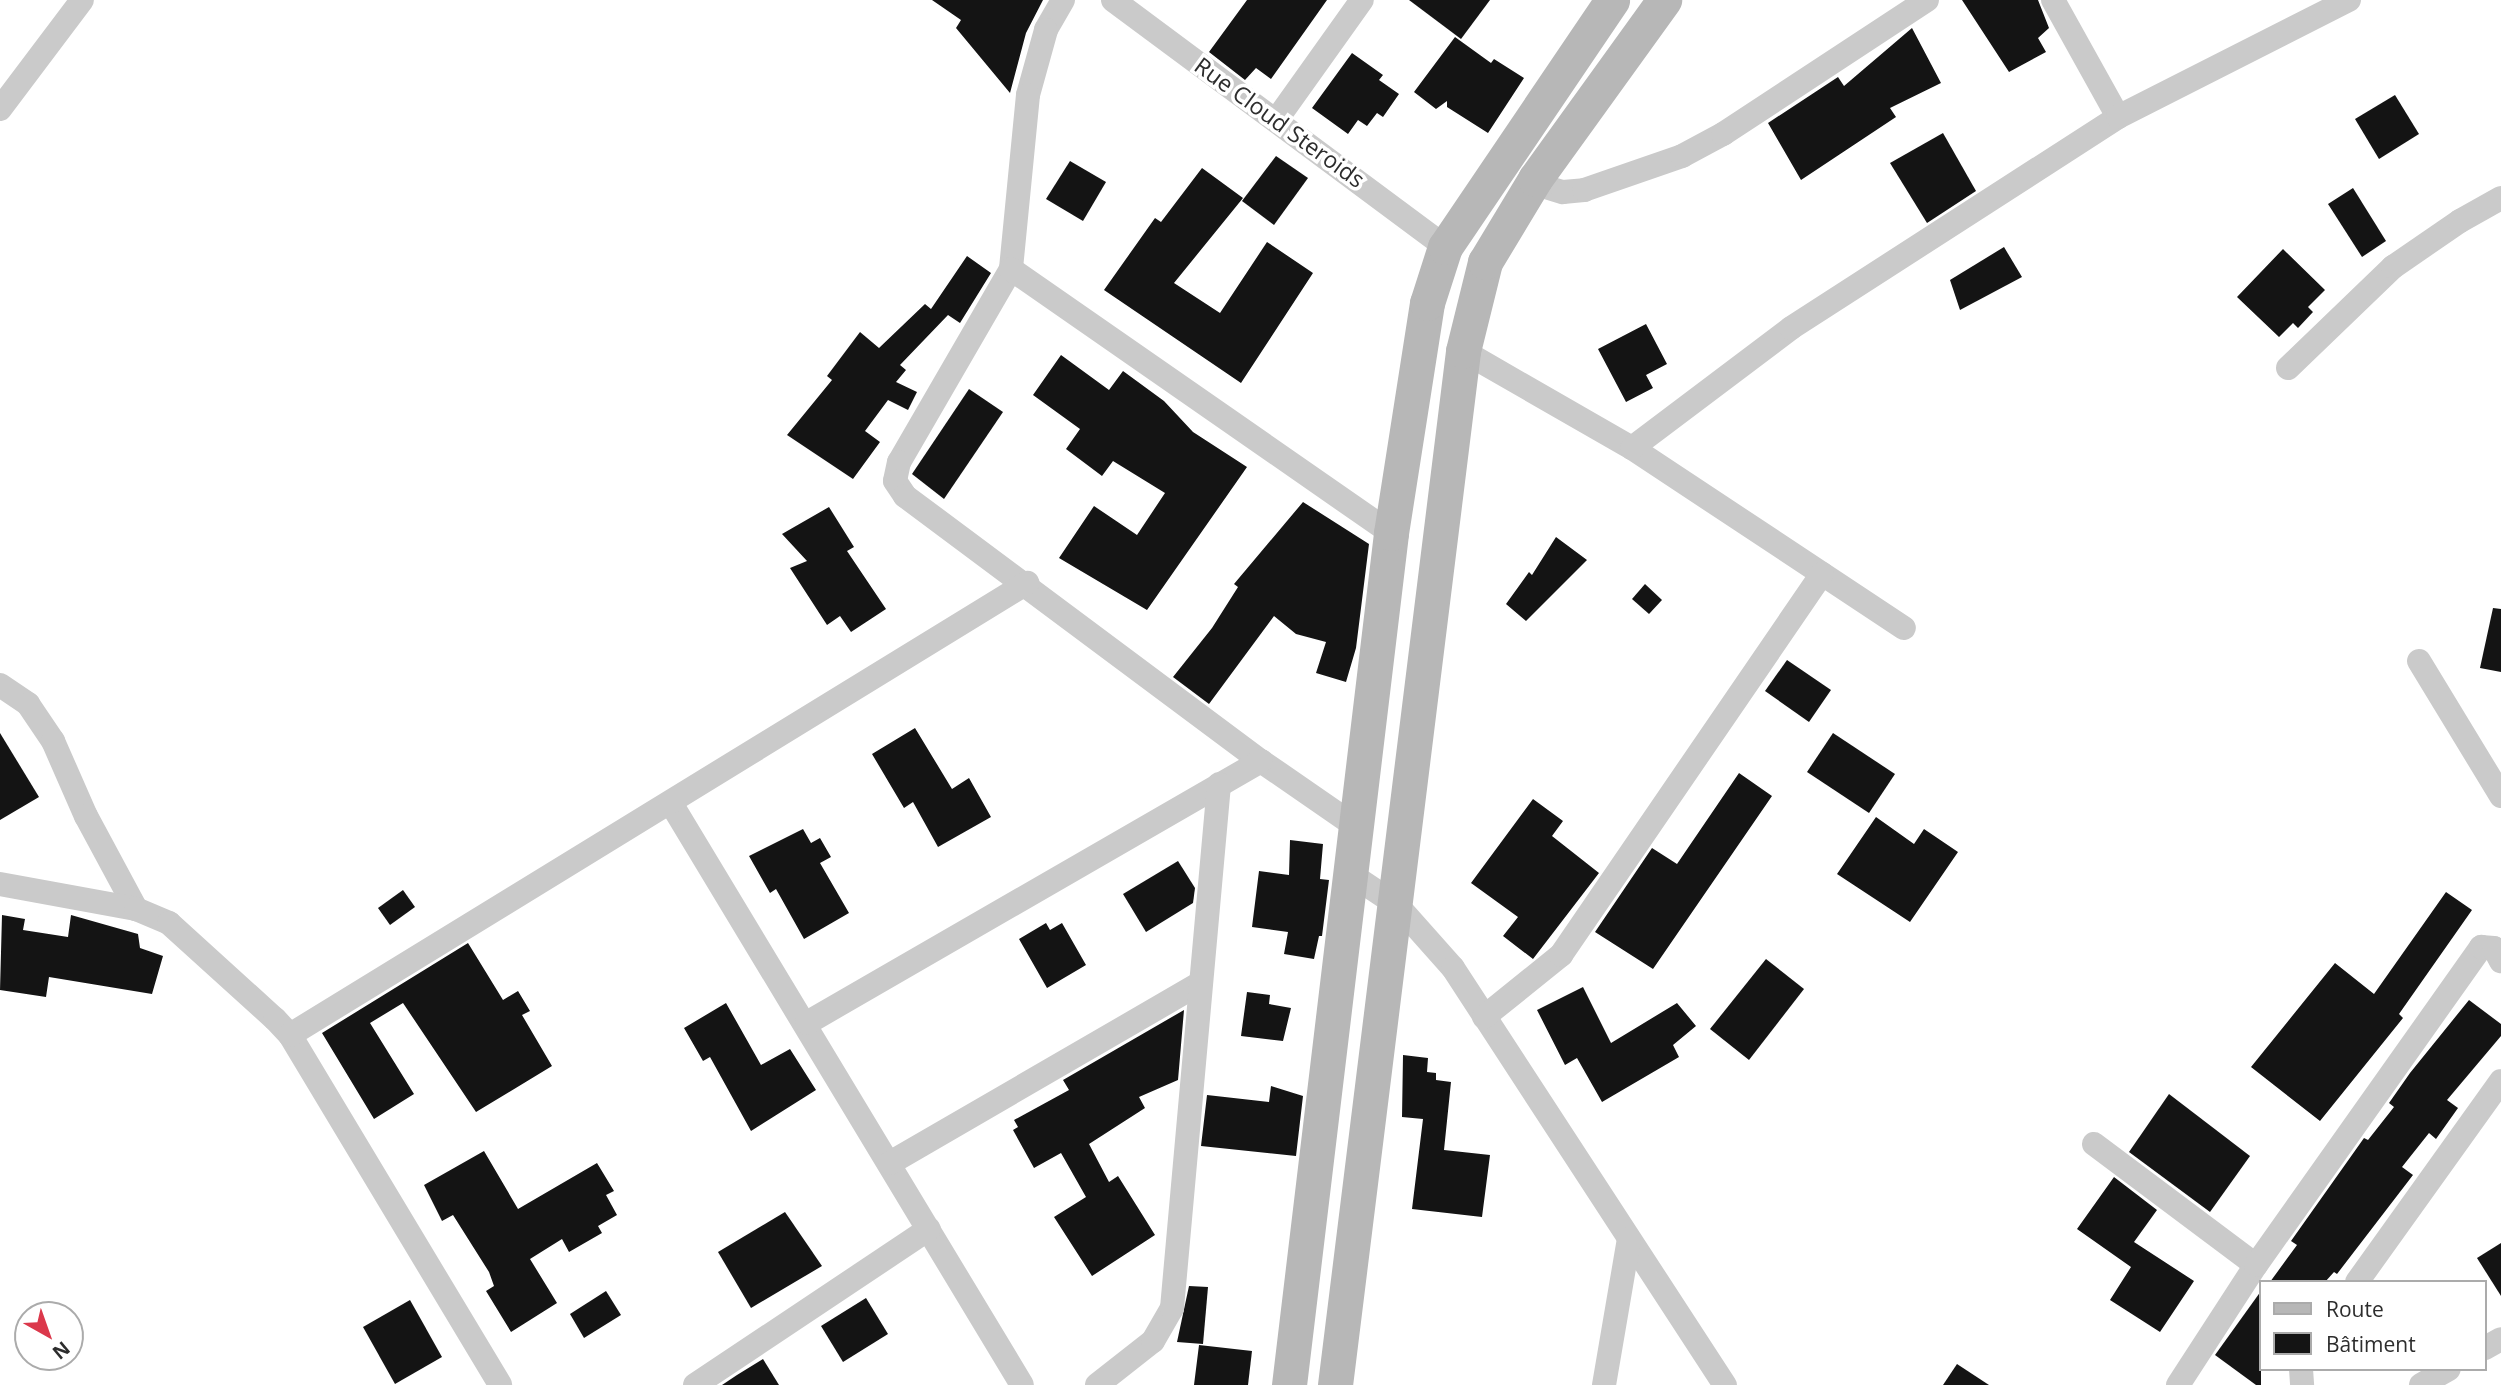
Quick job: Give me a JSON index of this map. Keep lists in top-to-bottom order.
{
  "streets": {
    "street": ["Rue Cloud Steroids"]
  },
  "legend": ["Route", "Bâtiment"],
  "north": "bottom right"
}
